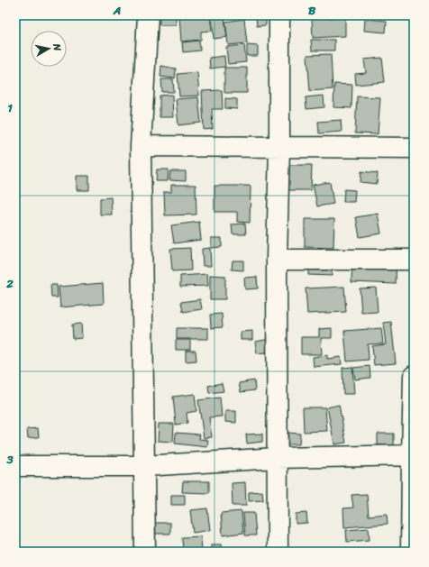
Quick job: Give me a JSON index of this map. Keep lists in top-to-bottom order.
{
  "north": "right",
  "grid": {
    "columns": ["A", "B"],
    "rows": ["1", "2", "3"]
  }
}
